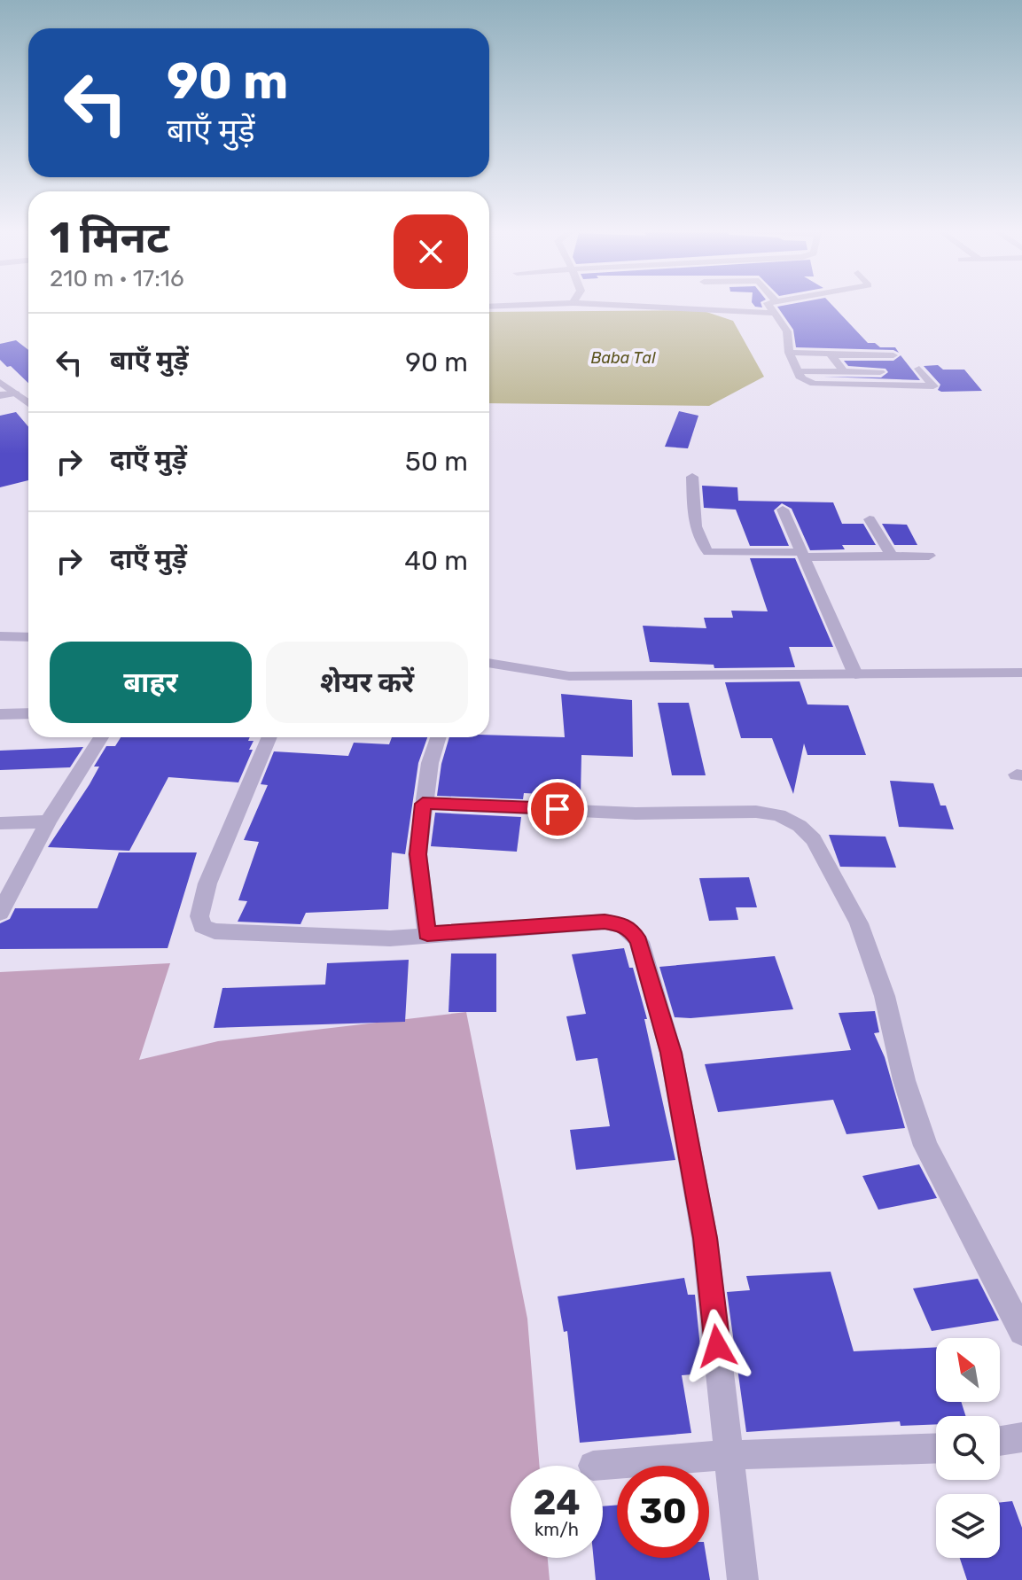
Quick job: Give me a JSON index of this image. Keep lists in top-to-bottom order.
{
  "water": ["Baba Tal"],
  "north": "top left",
  "page": {
    "turn": ["90 m", "बाएँ मुड़ें"],
    "heading": ["1 मिनट", "210 m · 17:16"],
    "list": [
      {
        "name": "बाएँ मुड़ें",
        "value": "90 m"
      },
      {
        "name": "दाएँ मुड़ें",
        "value": "50 m"
      },
      {
        "name": "दाएँ मुड़ें",
        "value": "40 m"
      }
    ],
    "buttons": ["बाहर", "शेयर करें"],
    "speed": "24 km/h",
    "limit": "30"
  }
}
